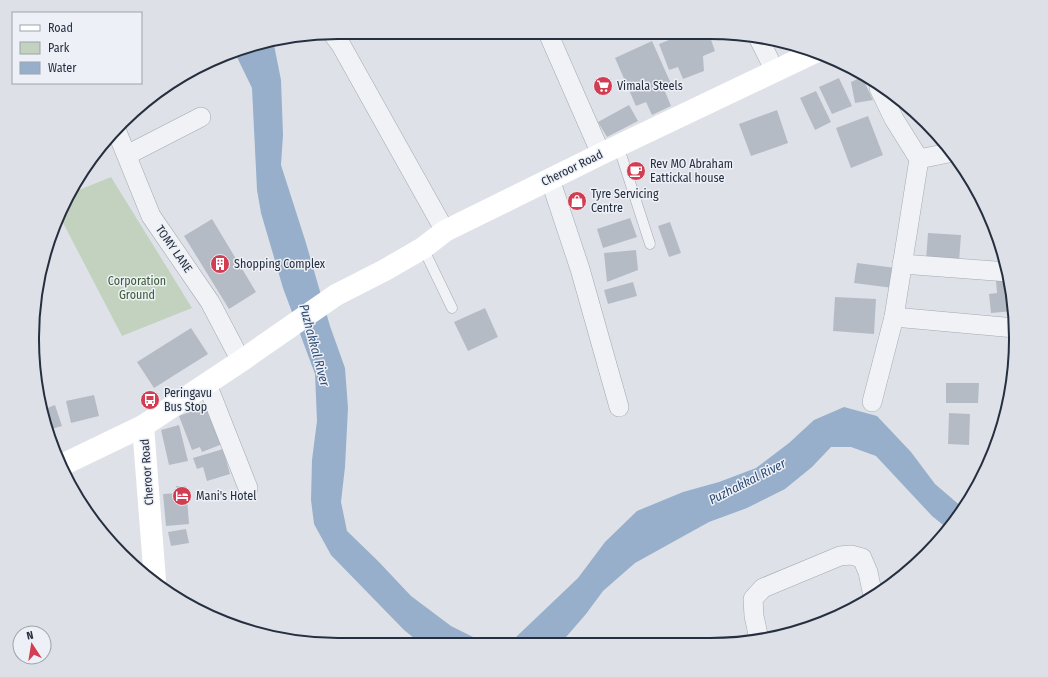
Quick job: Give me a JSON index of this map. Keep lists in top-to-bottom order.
{
  "streets": {
    "main road": ["Cheroor Road"],
    "street": ["TOMY LANE"]
  },
  "crossings": [
    ["Cheroor Road", "TOMY LANE"]
  ],
  "water": ["Puzhakkal River"],
  "parks": ["Corporation Ground"],
  "places": {
    "supermarket": ["Vimala Steels"],
    "cafe": ["Rev MO Abraham Eattickal house"],
    "shop": ["Tyre Servicing Centre"],
    "building": ["Shopping Complex"],
    "bus stop": ["Peringavu Bus Stop"],
    "hotel": ["Mani's Hotel"]
  },
  "legend": ["Road", "Park", "Water"],
  "north": "top"
}
